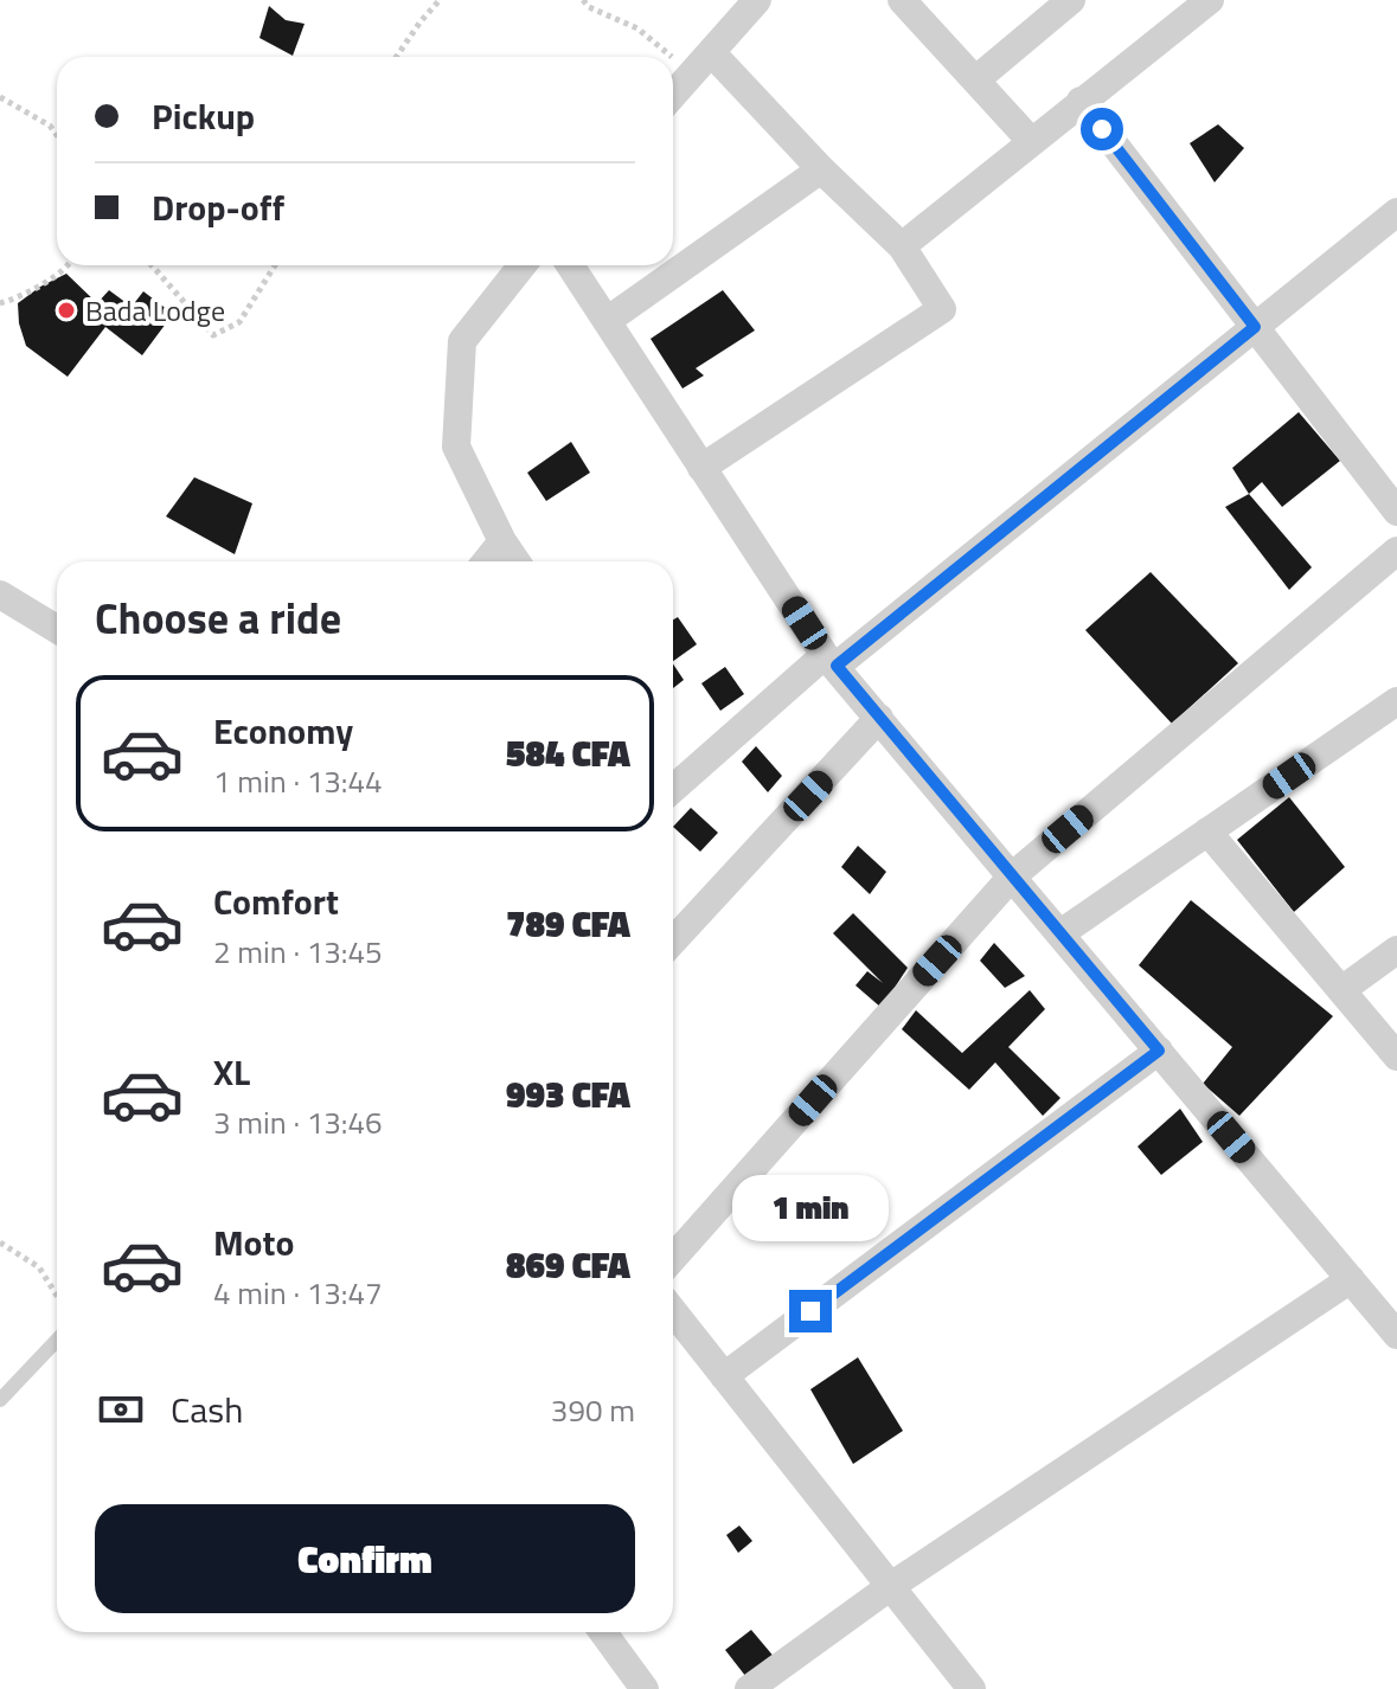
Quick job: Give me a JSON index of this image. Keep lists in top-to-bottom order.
{
  "places": ["Bada Lodge"],
  "page": {
    "banner": ["Pickup", "Drop-off"],
    "heading": "Choose a ride",
    "list": [
      {
        "name": "Economy",
        "note": "1 min · 13:44",
        "value": "584 CFA"
      },
      {
        "name": "Comfort",
        "note": "2 min · 13:45",
        "value": "789 CFA"
      },
      {
        "name": "XL",
        "note": "3 min · 13:46",
        "value": "993 CFA"
      },
      {
        "name": "Moto",
        "note": "4 min · 13:47",
        "value": "869 CFA"
      }
    ],
    "bubble": "1 min",
    "pay": ["Cash", "390 m"],
    "buttons": "Confirm"
  }
}
